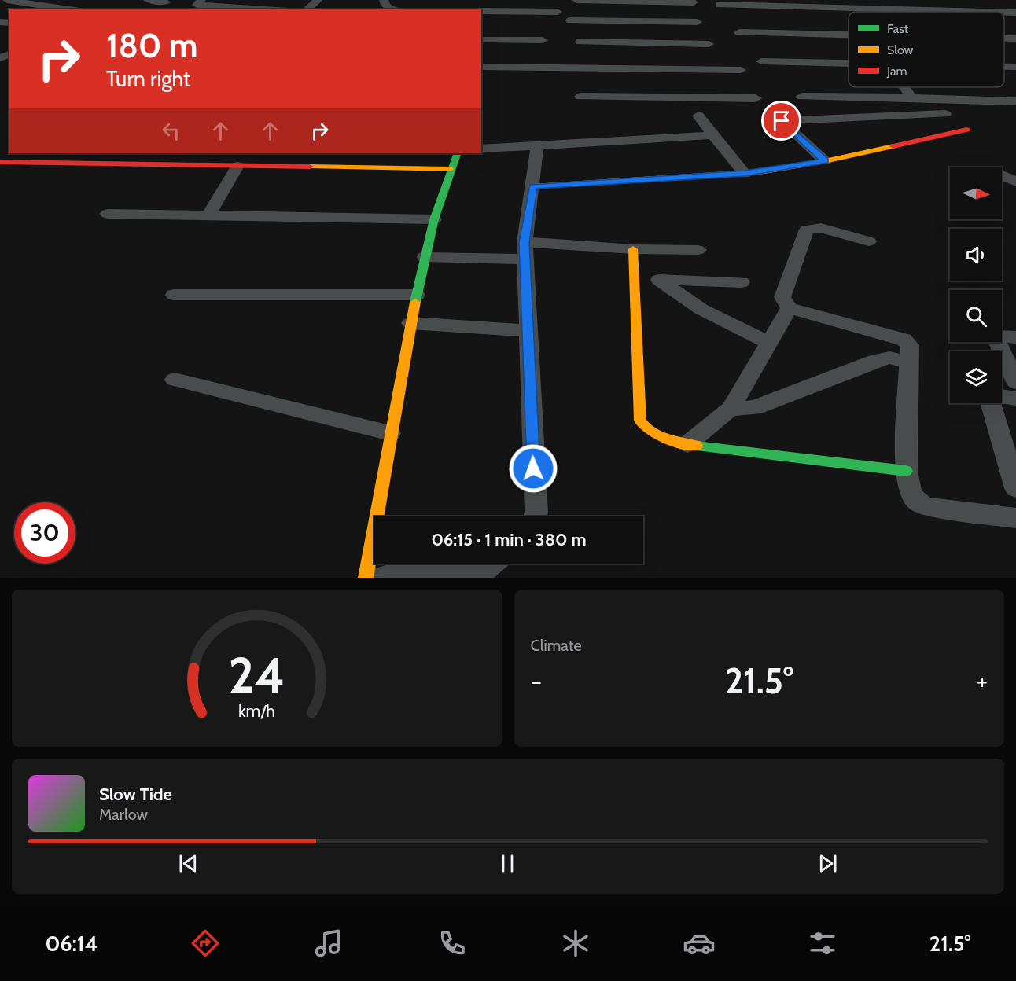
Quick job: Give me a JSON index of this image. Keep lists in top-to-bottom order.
{
  "legend": ["Fast", "Slow", "Jam"],
  "north": "right",
  "page": {
    "turn": ["180 m", "Turn right"],
    "limit": "30",
    "trip": "06:15 · 1 min · 380 m",
    "tile": "Climate",
    "heat": ["−", "21.5°", "+"],
    "song": ["Slow Tide", "Marlow"],
    "tabs": ["06:14", "21.5°"],
    "gauge": ["24", "km/h"]
  }
}
